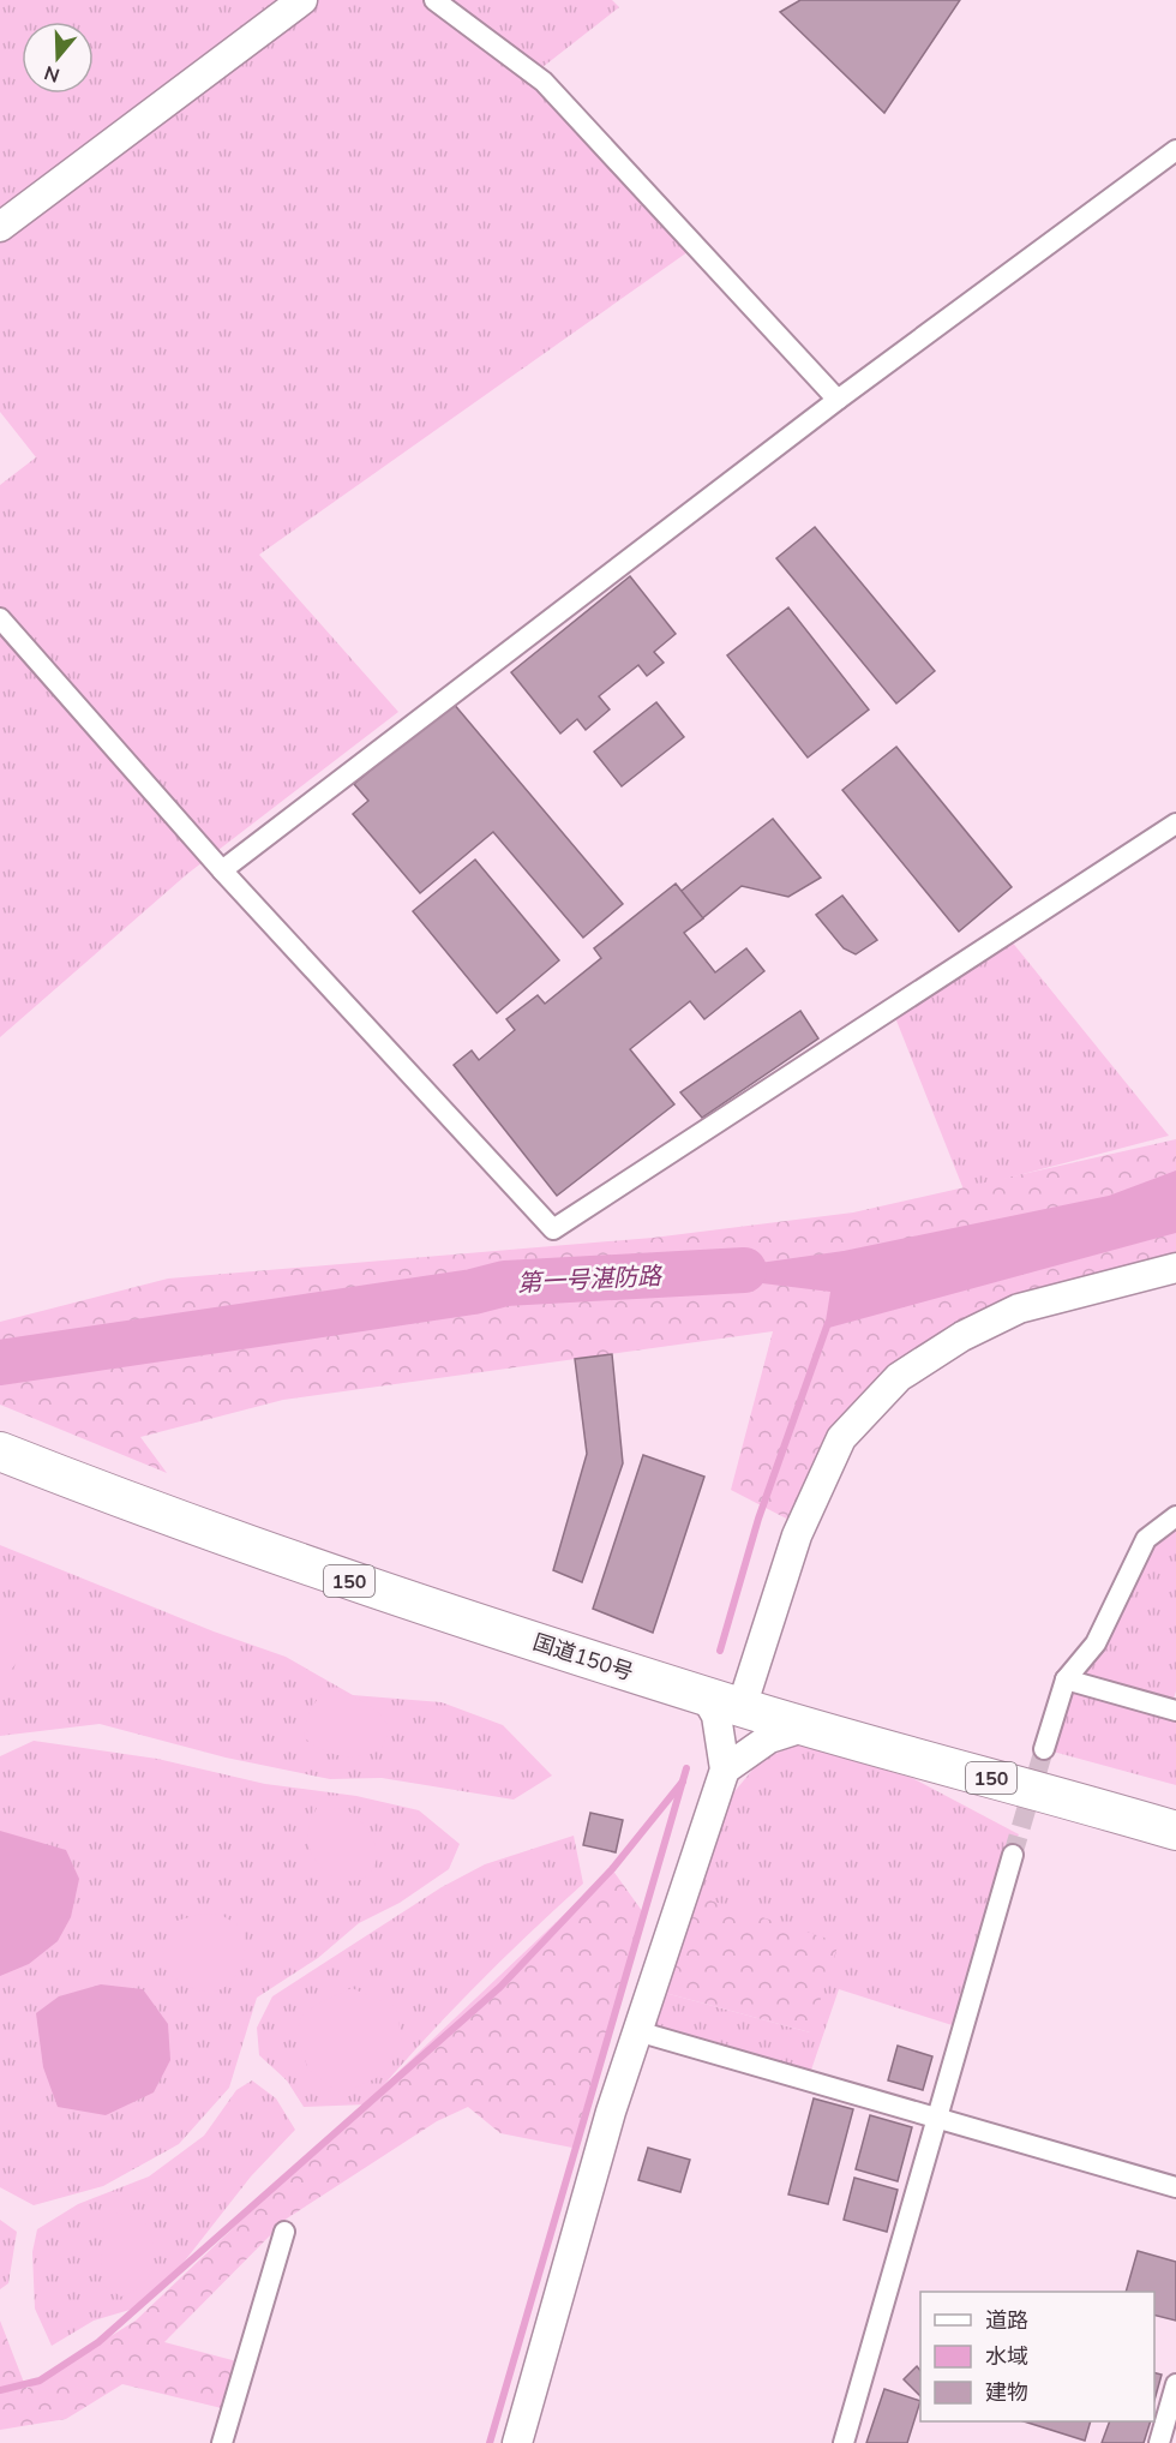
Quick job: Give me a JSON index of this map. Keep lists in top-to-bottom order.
{
  "streets": {
    "highway": ["150", "国道150号"]
  },
  "water": ["第一号湛防路"],
  "legend": ["道路", "水域", "建物"],
  "north": "bottom"
}
